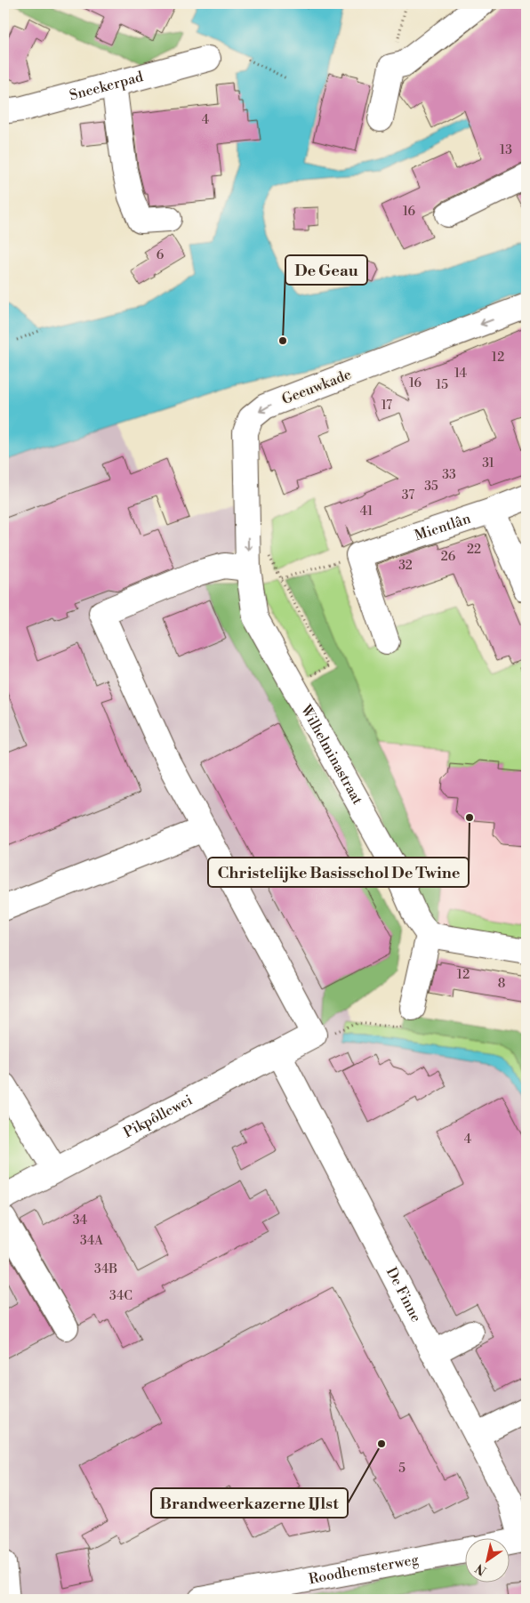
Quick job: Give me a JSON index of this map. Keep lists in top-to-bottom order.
{
  "streets": {
    "street": [
      "Sneekerpad",
      "Geeuwkade",
      "Mientlân",
      "Wilhelminastraat",
      "Pikpôllewei",
      "De Finne",
      "Roodhemsterweg"
    ]
  },
  "crossings": [
    ["Geeuwkade", "Wilhelminastraat"],
    ["Pikpôllewei", "De Finne"]
  ],
  "one_way": ["Geeuwkade"],
  "places": ["De Geau", "Christelijke Basisschol De Twine", "Brandweerkazerne IJlst"],
  "house_numbers": [
    "4",
    "13",
    "16",
    "6",
    "12",
    "14",
    "16",
    "15",
    "17",
    "31",
    "33",
    "35",
    "37",
    "41",
    "22",
    "26",
    "32",
    "12",
    "8",
    "4",
    "34",
    "34A",
    "34B",
    "34C",
    "5"
  ],
  "north": "bottom left"
}
